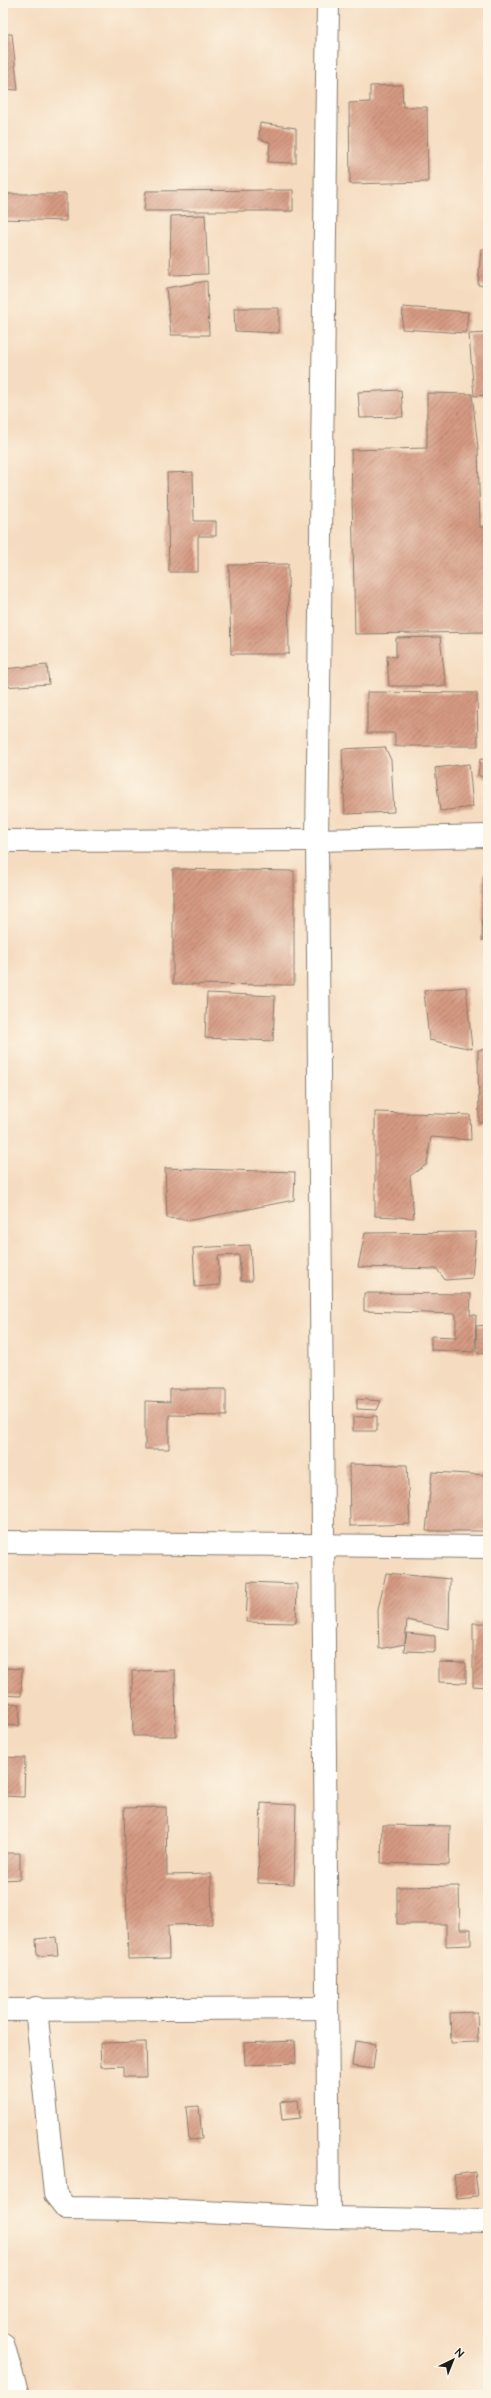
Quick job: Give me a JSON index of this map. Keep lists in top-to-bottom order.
{
  "north": "top right"
}
